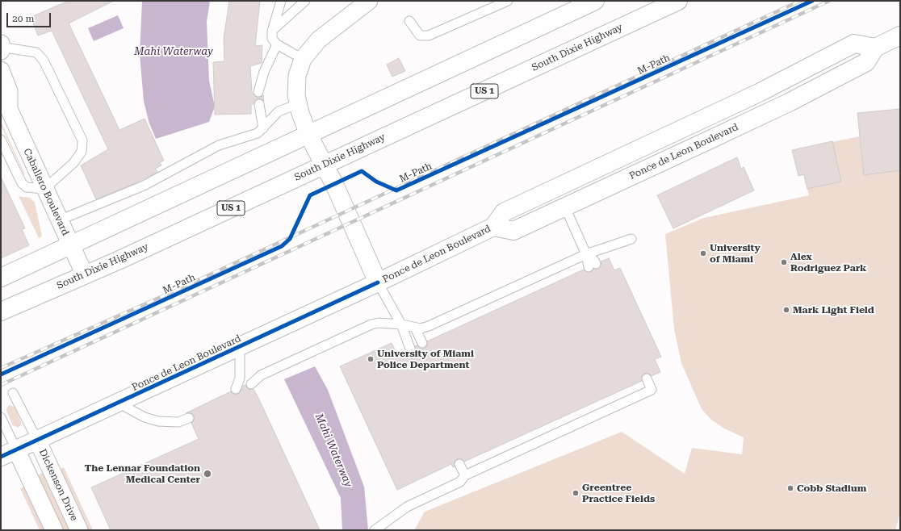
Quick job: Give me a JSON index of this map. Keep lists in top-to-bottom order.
{
  "streets": {
    "main road": ["South Dixie Highway", "US 1", "Ponce de Leon Boulevard"],
    "street": ["Caballero Boulevard", "Dickenson Drive"],
    "cycle path": ["M-Path"]
  },
  "crossings": [
    ["South Dixie Highway", "Caballero Boulevard"],
    ["Ponce de Leon Boulevard", "Dickenson Drive"]
  ],
  "water": ["Mahi Waterway"],
  "places": [
    "University of Miami",
    "Alex Rodriguez Park",
    "Mark Light Field",
    "University of Miami Police Department",
    "The Lennar Foundation Medical Center",
    "Cobb Stadium",
    "Greentree Practice Fields"
  ],
  "scale_bar": "20 m"
}
